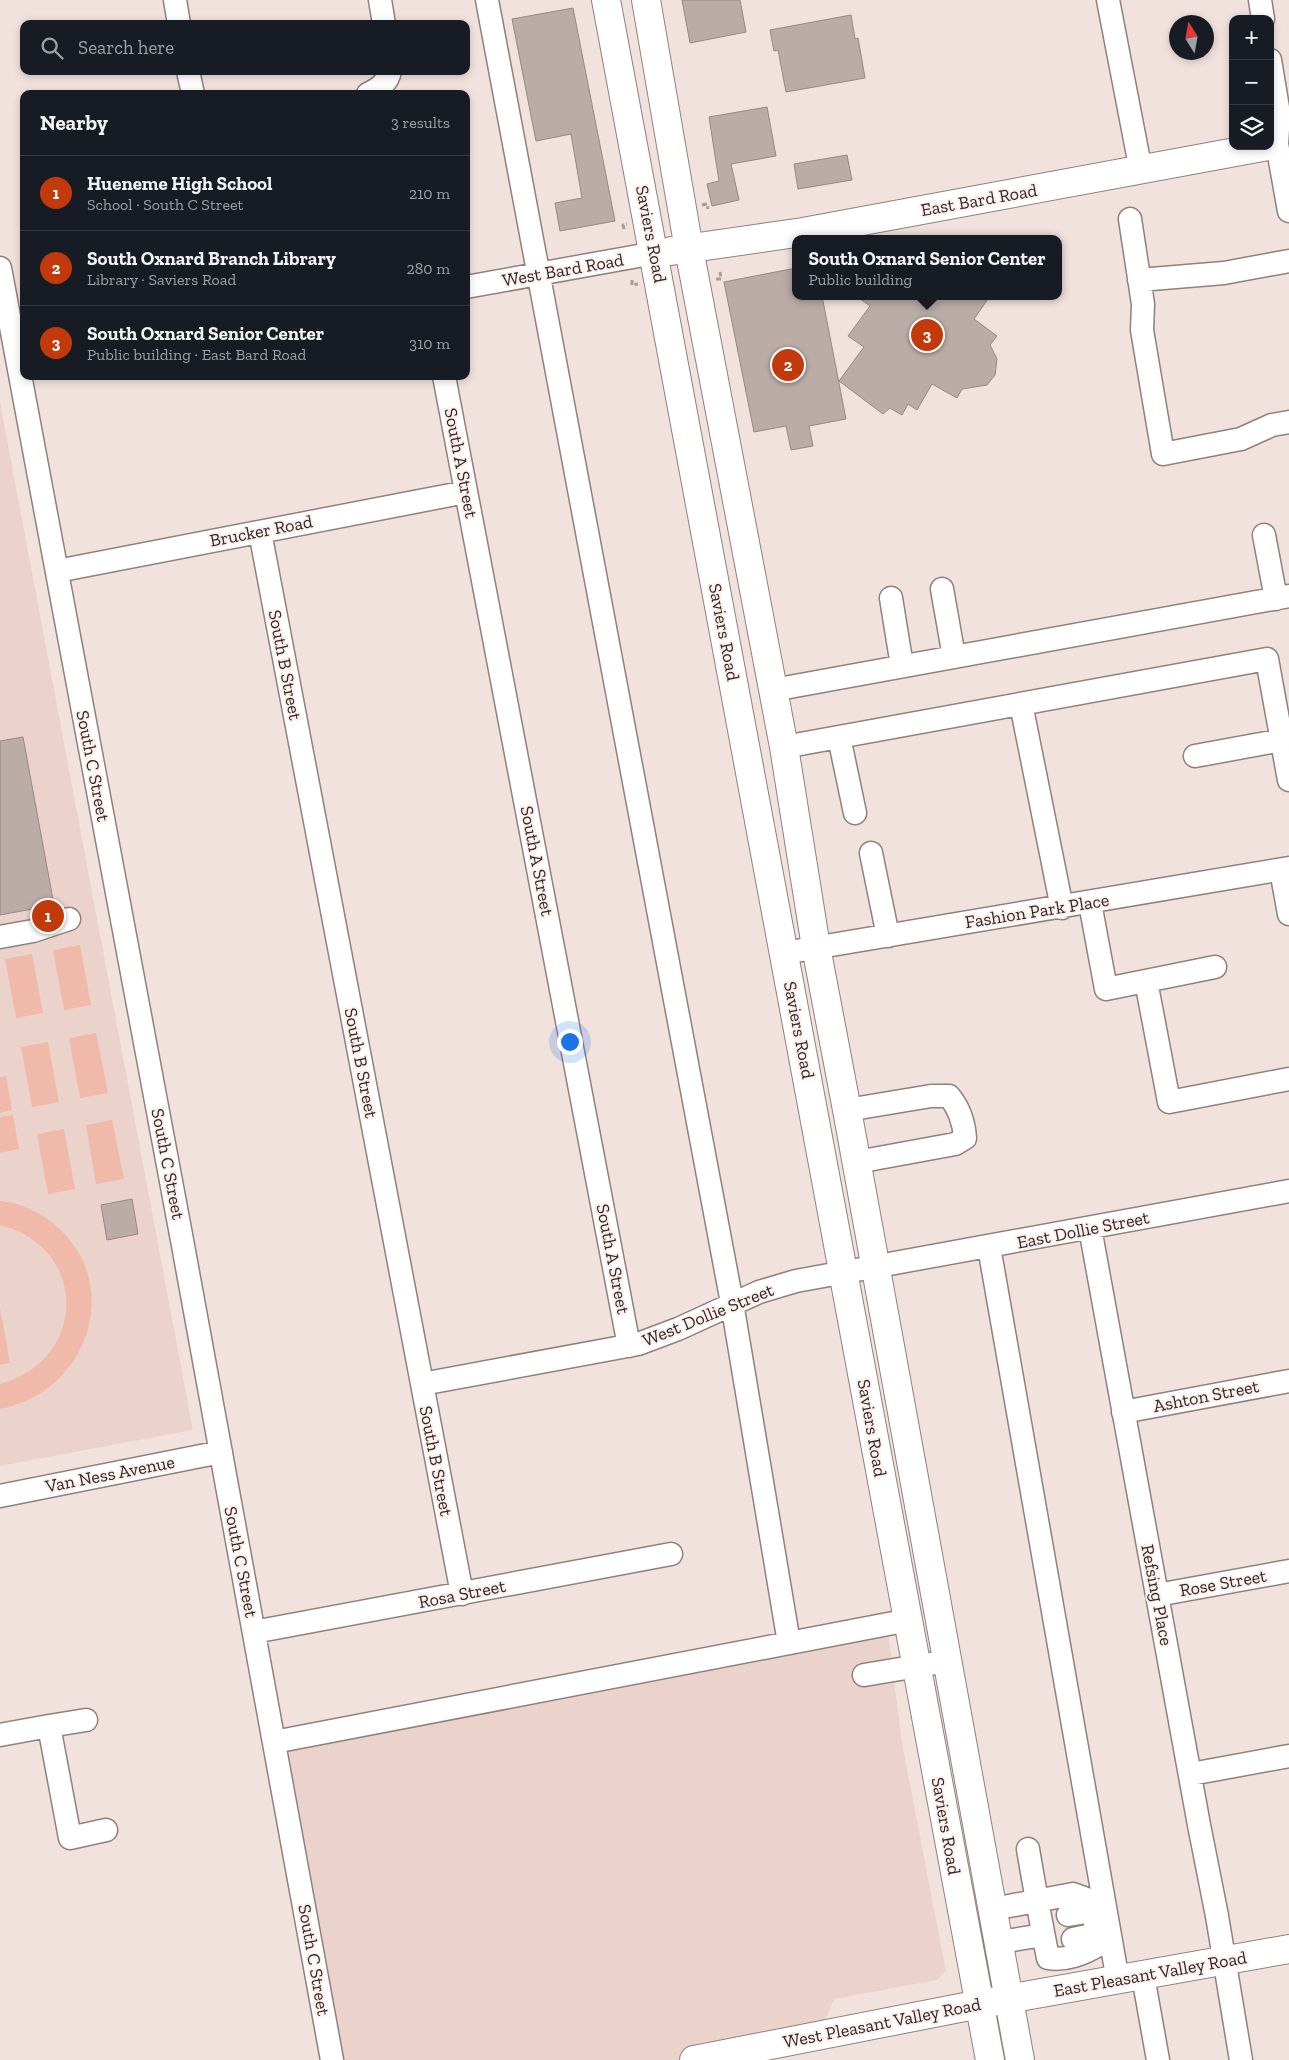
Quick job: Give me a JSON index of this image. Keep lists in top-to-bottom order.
{
  "streets": {
    "main road": [
      "East Bard Road",
      "Saviers Road",
      "West Bard Road",
      "East Pleasant Valley Road",
      "West Pleasant Valley Road"
    ],
    "street": [
      "South A Street",
      "Brucker Road",
      "South B Street",
      "South C Street",
      "Fashion Park Place",
      "East Dollie Street",
      "West Dollie Street",
      "Ashton Street",
      "Van Ness Avenue",
      "Rose Street",
      "Rosa Street",
      "Refsing Place"
    ]
  },
  "crossings": [
    ["East Bard Road", "Saviers Road"],
    ["East Bard Road", "West Bard Road"],
    ["Saviers Road", "West Bard Road"],
    ["Saviers Road", "Fashion Park Place"],
    ["Saviers Road", "East Dollie Street"],
    ["Saviers Road", "West Dollie Street"],
    ["Saviers Road", "East Pleasant Valley Road"],
    ["Saviers Road", "West Pleasant Valley Road"],
    ["South A Street", "Brucker Road"],
    ["South A Street", "West Dollie Street"],
    ["Brucker Road", "South B Street"],
    ["Brucker Road", "South C Street"],
    ["South B Street", "West Dollie Street"],
    ["South B Street", "Rosa Street"],
    ["South C Street", "Van Ness Avenue"],
    ["South C Street", "Rosa Street"],
    ["East Dollie Street", "West Dollie Street"],
    ["East Dollie Street", "Refsing Place"],
    ["Ashton Street", "Refsing Place"],
    ["Rose Street", "Refsing Place"],
    ["Refsing Place", "East Pleasant Valley Road"],
    ["East Pleasant Valley Road", "West Pleasant Valley Road"]
  ],
  "north": "top",
  "page": {
    "map_buttons": ["+", "−"],
    "search": "Search here",
    "heading": ["Nearby", "3 results"],
    "list": [
      {
        "mark": "1",
        "name": "Hueneme High School",
        "note": "School · South C Street",
        "value": "210 m"
      },
      {
        "mark": "2",
        "name": "South Oxnard Branch Library",
        "note": "Library · Saviers Road",
        "value": "280 m"
      },
      {
        "mark": "3",
        "name": "South Oxnard Senior Center",
        "note": "Public building · East Bard Road",
        "value": "310 m"
      }
    ],
    "popup": ["South Oxnard Senior Center", "Public building"],
    "pins": ["3", "2", "1"]
  }
}
